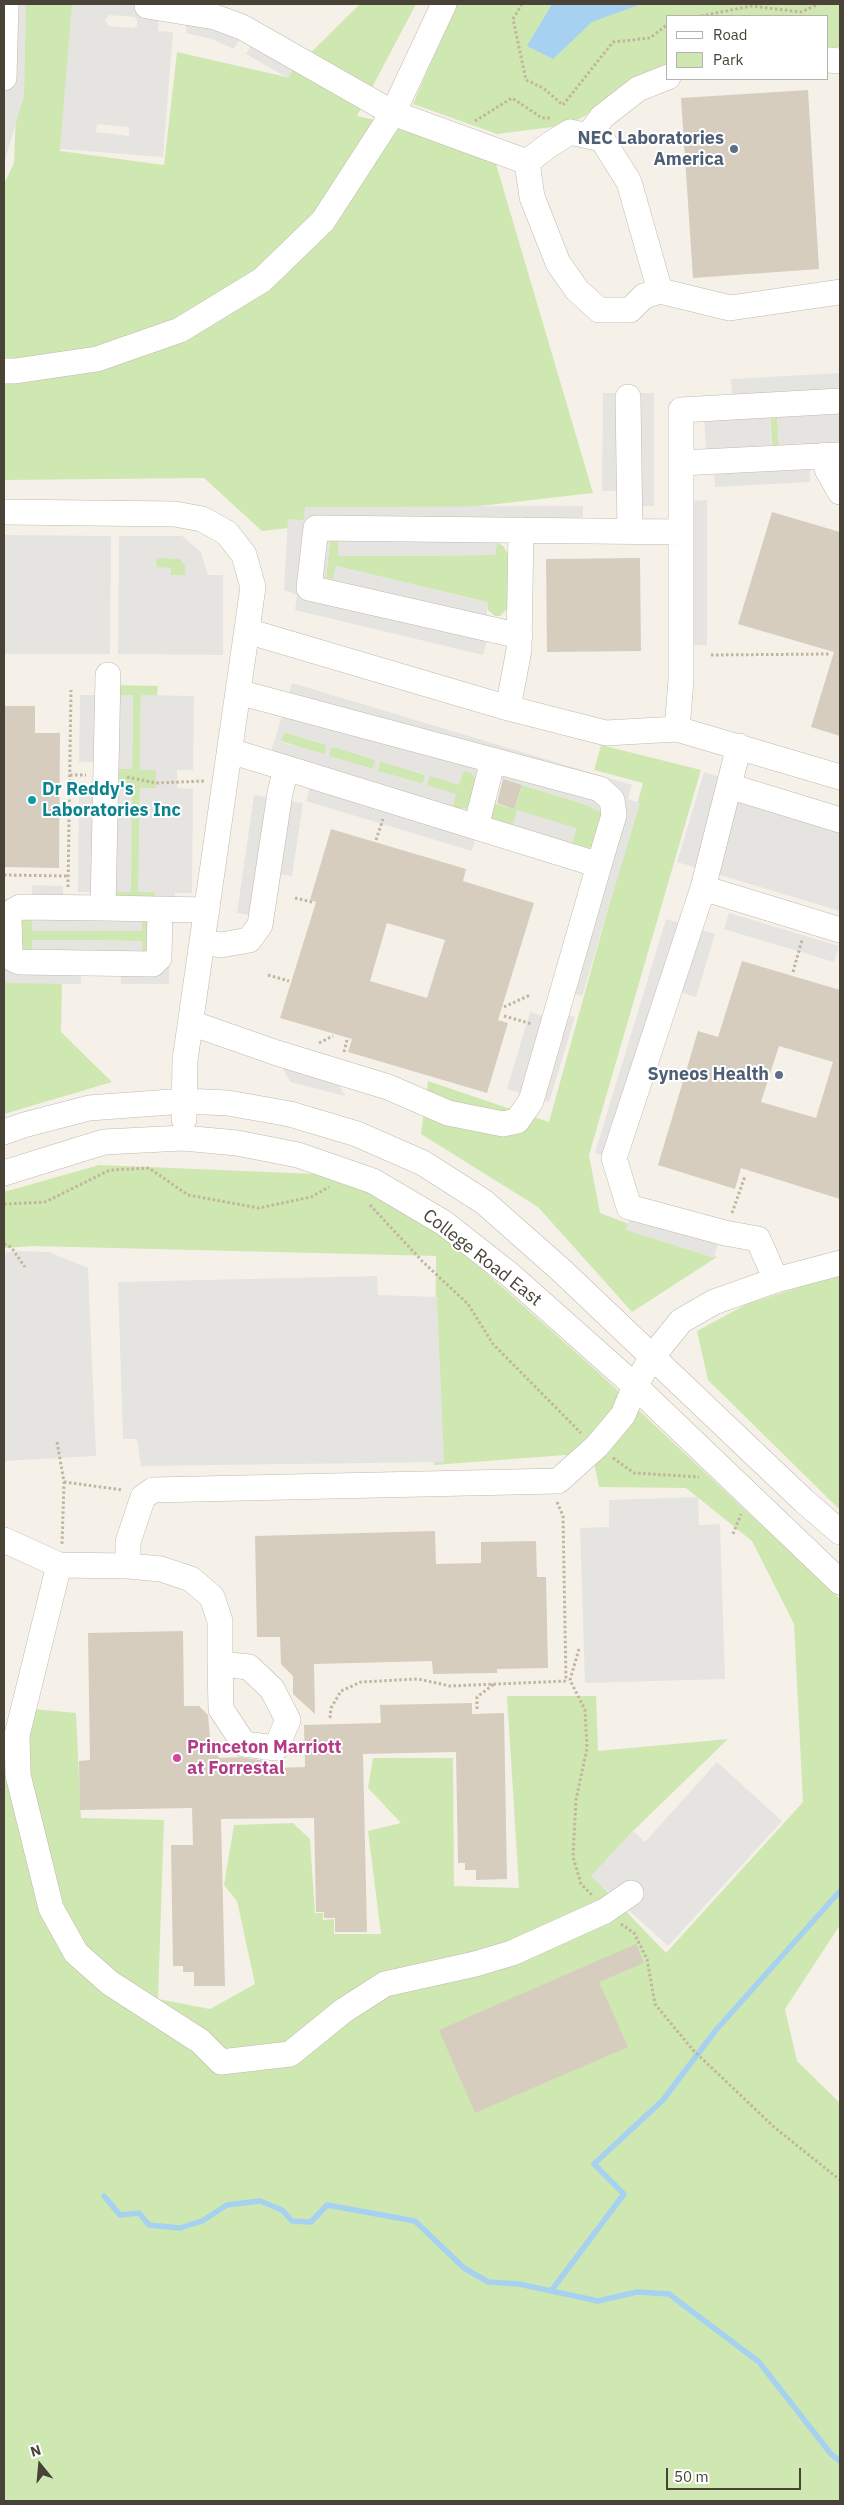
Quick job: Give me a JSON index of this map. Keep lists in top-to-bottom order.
{
  "streets": {
    "street": ["College Road East"]
  },
  "places": [
    "NEC Laboratories America",
    "Dr Reddy's Laboratories Inc",
    "Syneos Health",
    "Princeton Marriott at Forrestal"
  ],
  "legend": ["Road", "Park"],
  "scale_bar": "50 m",
  "north": "top"
}
